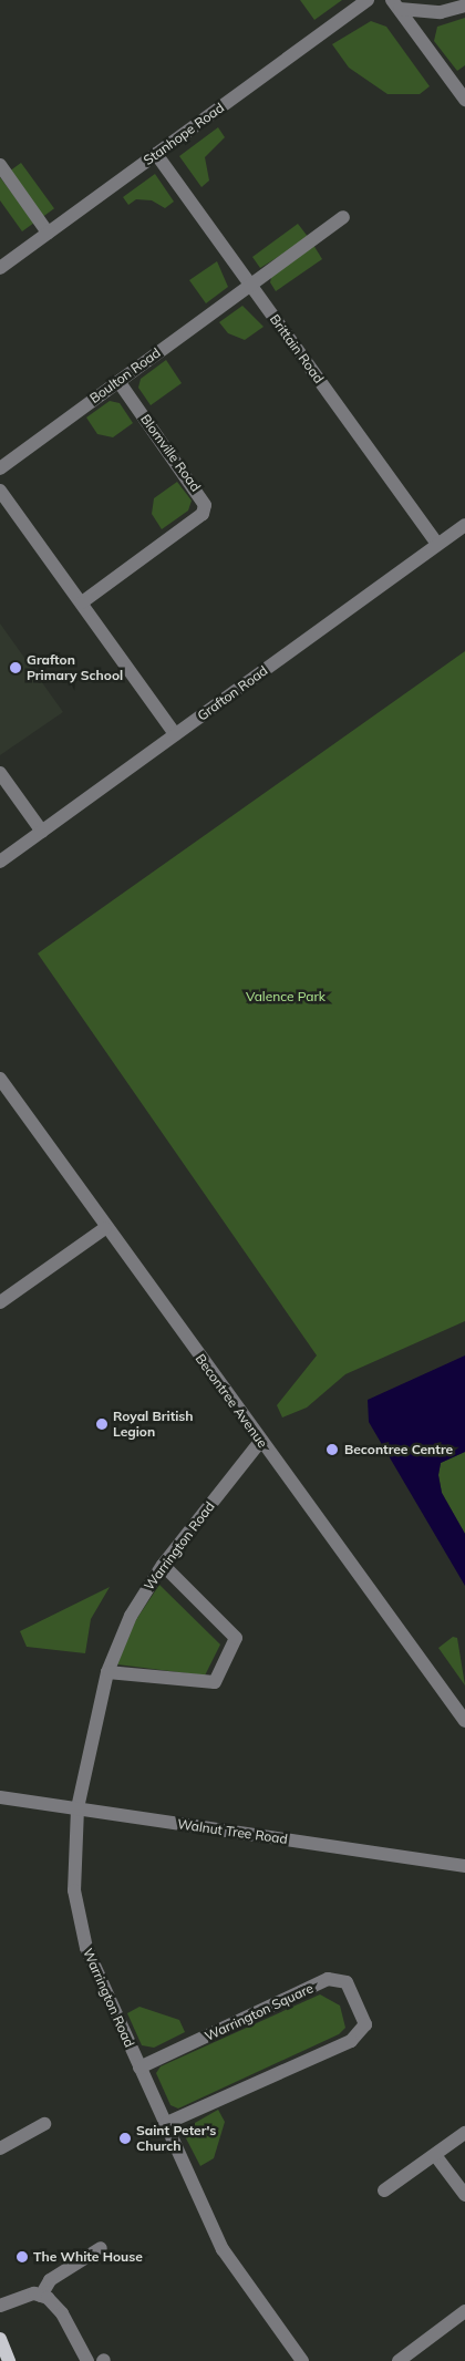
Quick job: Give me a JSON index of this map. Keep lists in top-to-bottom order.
{
  "streets": {
    "street": [
      "Stanhope Road",
      "Brittain Road",
      "Boulton Road",
      "Blomville Road",
      "Grafton Road",
      "Becontree Avenue",
      "Warrington Road",
      "Walnut Tree Road",
      "Warrington Square"
    ]
  },
  "crossings": [
    ["Stanhope Road", "Brittain Road"],
    ["Brittain Road", "Boulton Road"],
    ["Brittain Road", "Grafton Road"],
    ["Boulton Road", "Blomville Road"],
    ["Becontree Avenue", "Warrington Road"],
    ["Warrington Road", "Walnut Tree Road"],
    ["Warrington Road", "Warrington Square"]
  ],
  "parks": ["Valence Park"],
  "places": [
    "Grafton Primary School",
    "Royal British Legion",
    "Becontree Centre",
    "Saint Peter's Church",
    "The White House"
  ]
}
